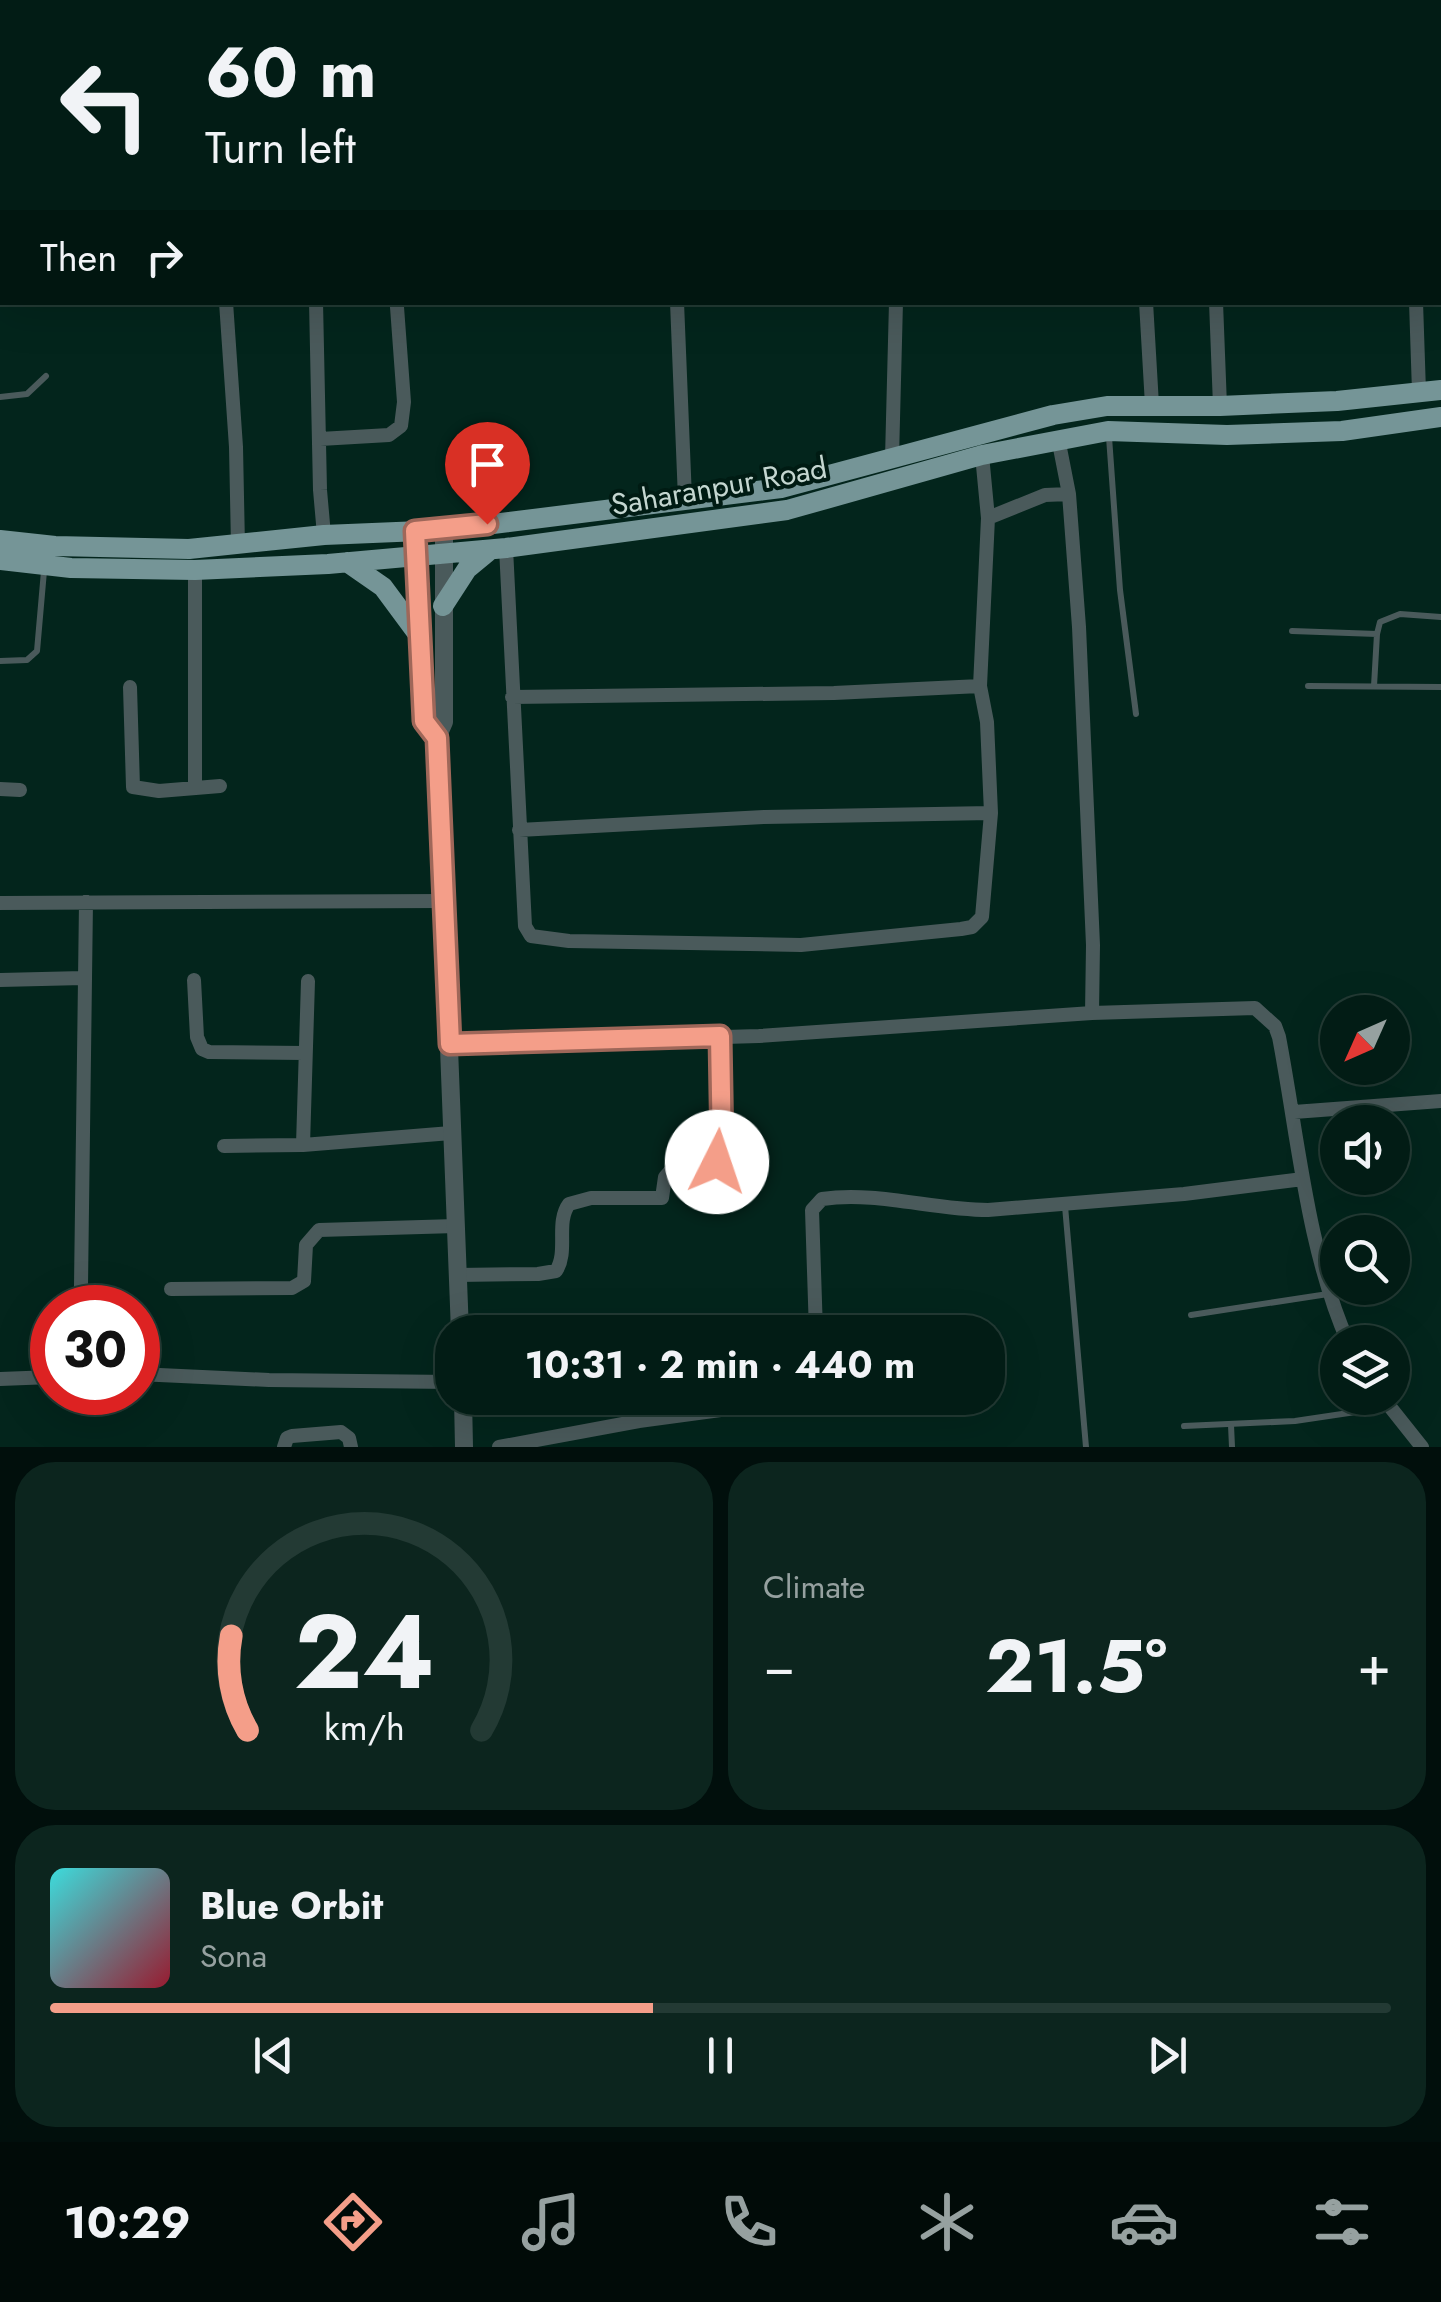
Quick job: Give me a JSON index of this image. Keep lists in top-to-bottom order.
{
  "streets": {
    "main road": ["Saharanpur Road"]
  },
  "north": "bottom left",
  "page": {
    "turn": ["60 m", "Turn left"],
    "then": "Then",
    "limit": "30",
    "trip": "10:31 · 2 min · 440 m",
    "tile": "Climate",
    "heat": ["−", "21.5°", "+"],
    "song": ["Blue Orbit", "Sona"],
    "tabs": "10:29",
    "gauge": ["24", "km/h"]
  }
}
